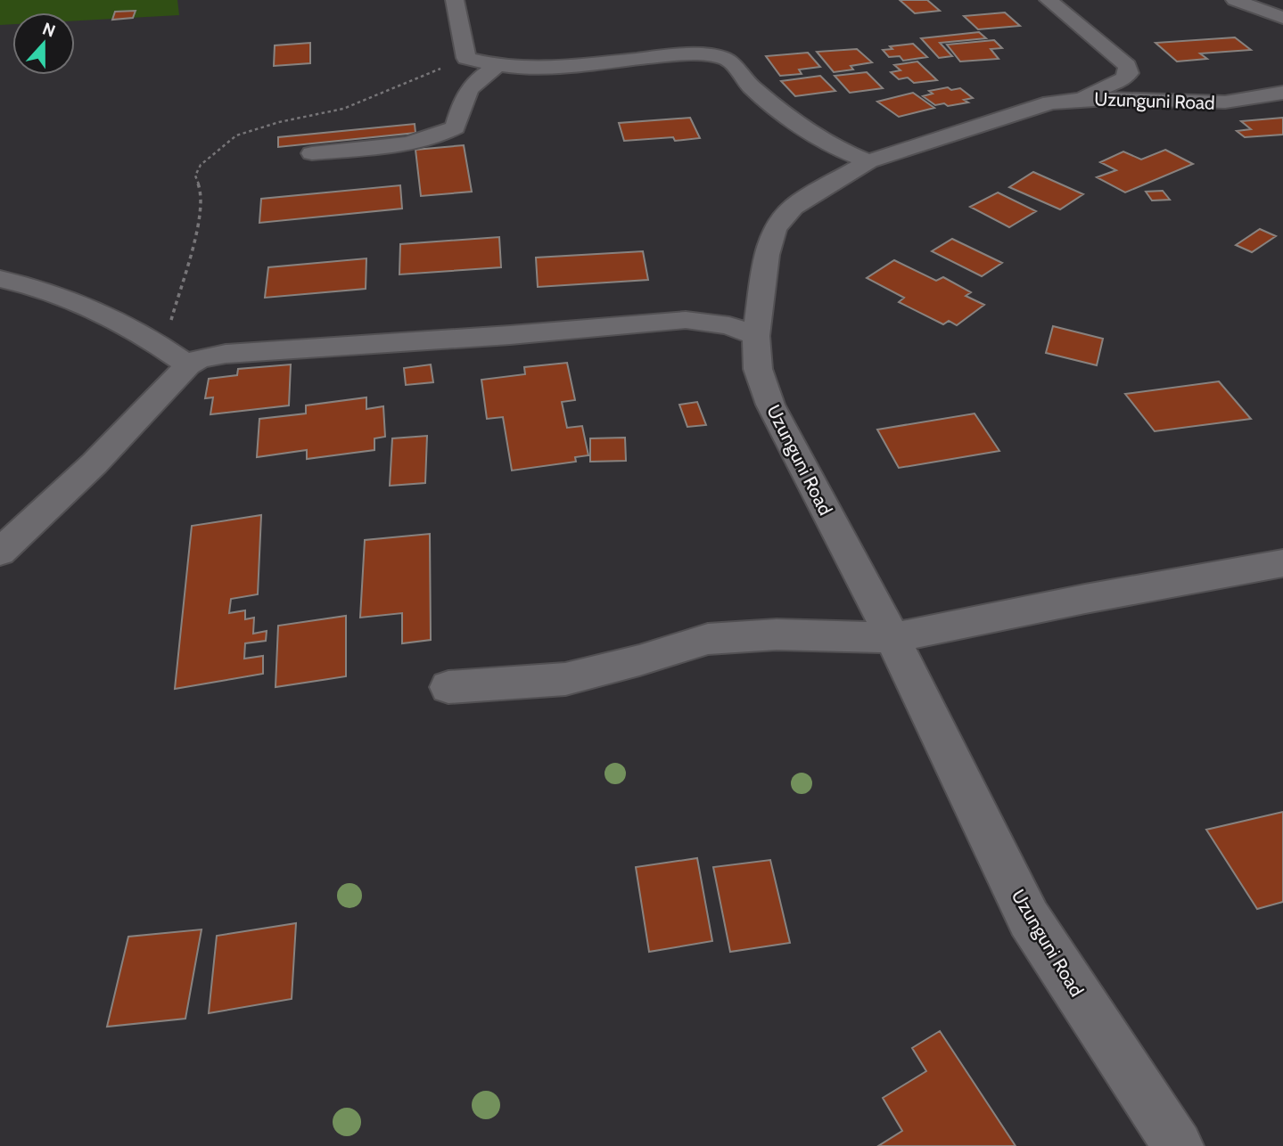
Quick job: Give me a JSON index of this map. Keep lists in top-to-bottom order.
{
  "streets": {
    "street": ["Uzunguni Road"]
  },
  "north": "top"
}
